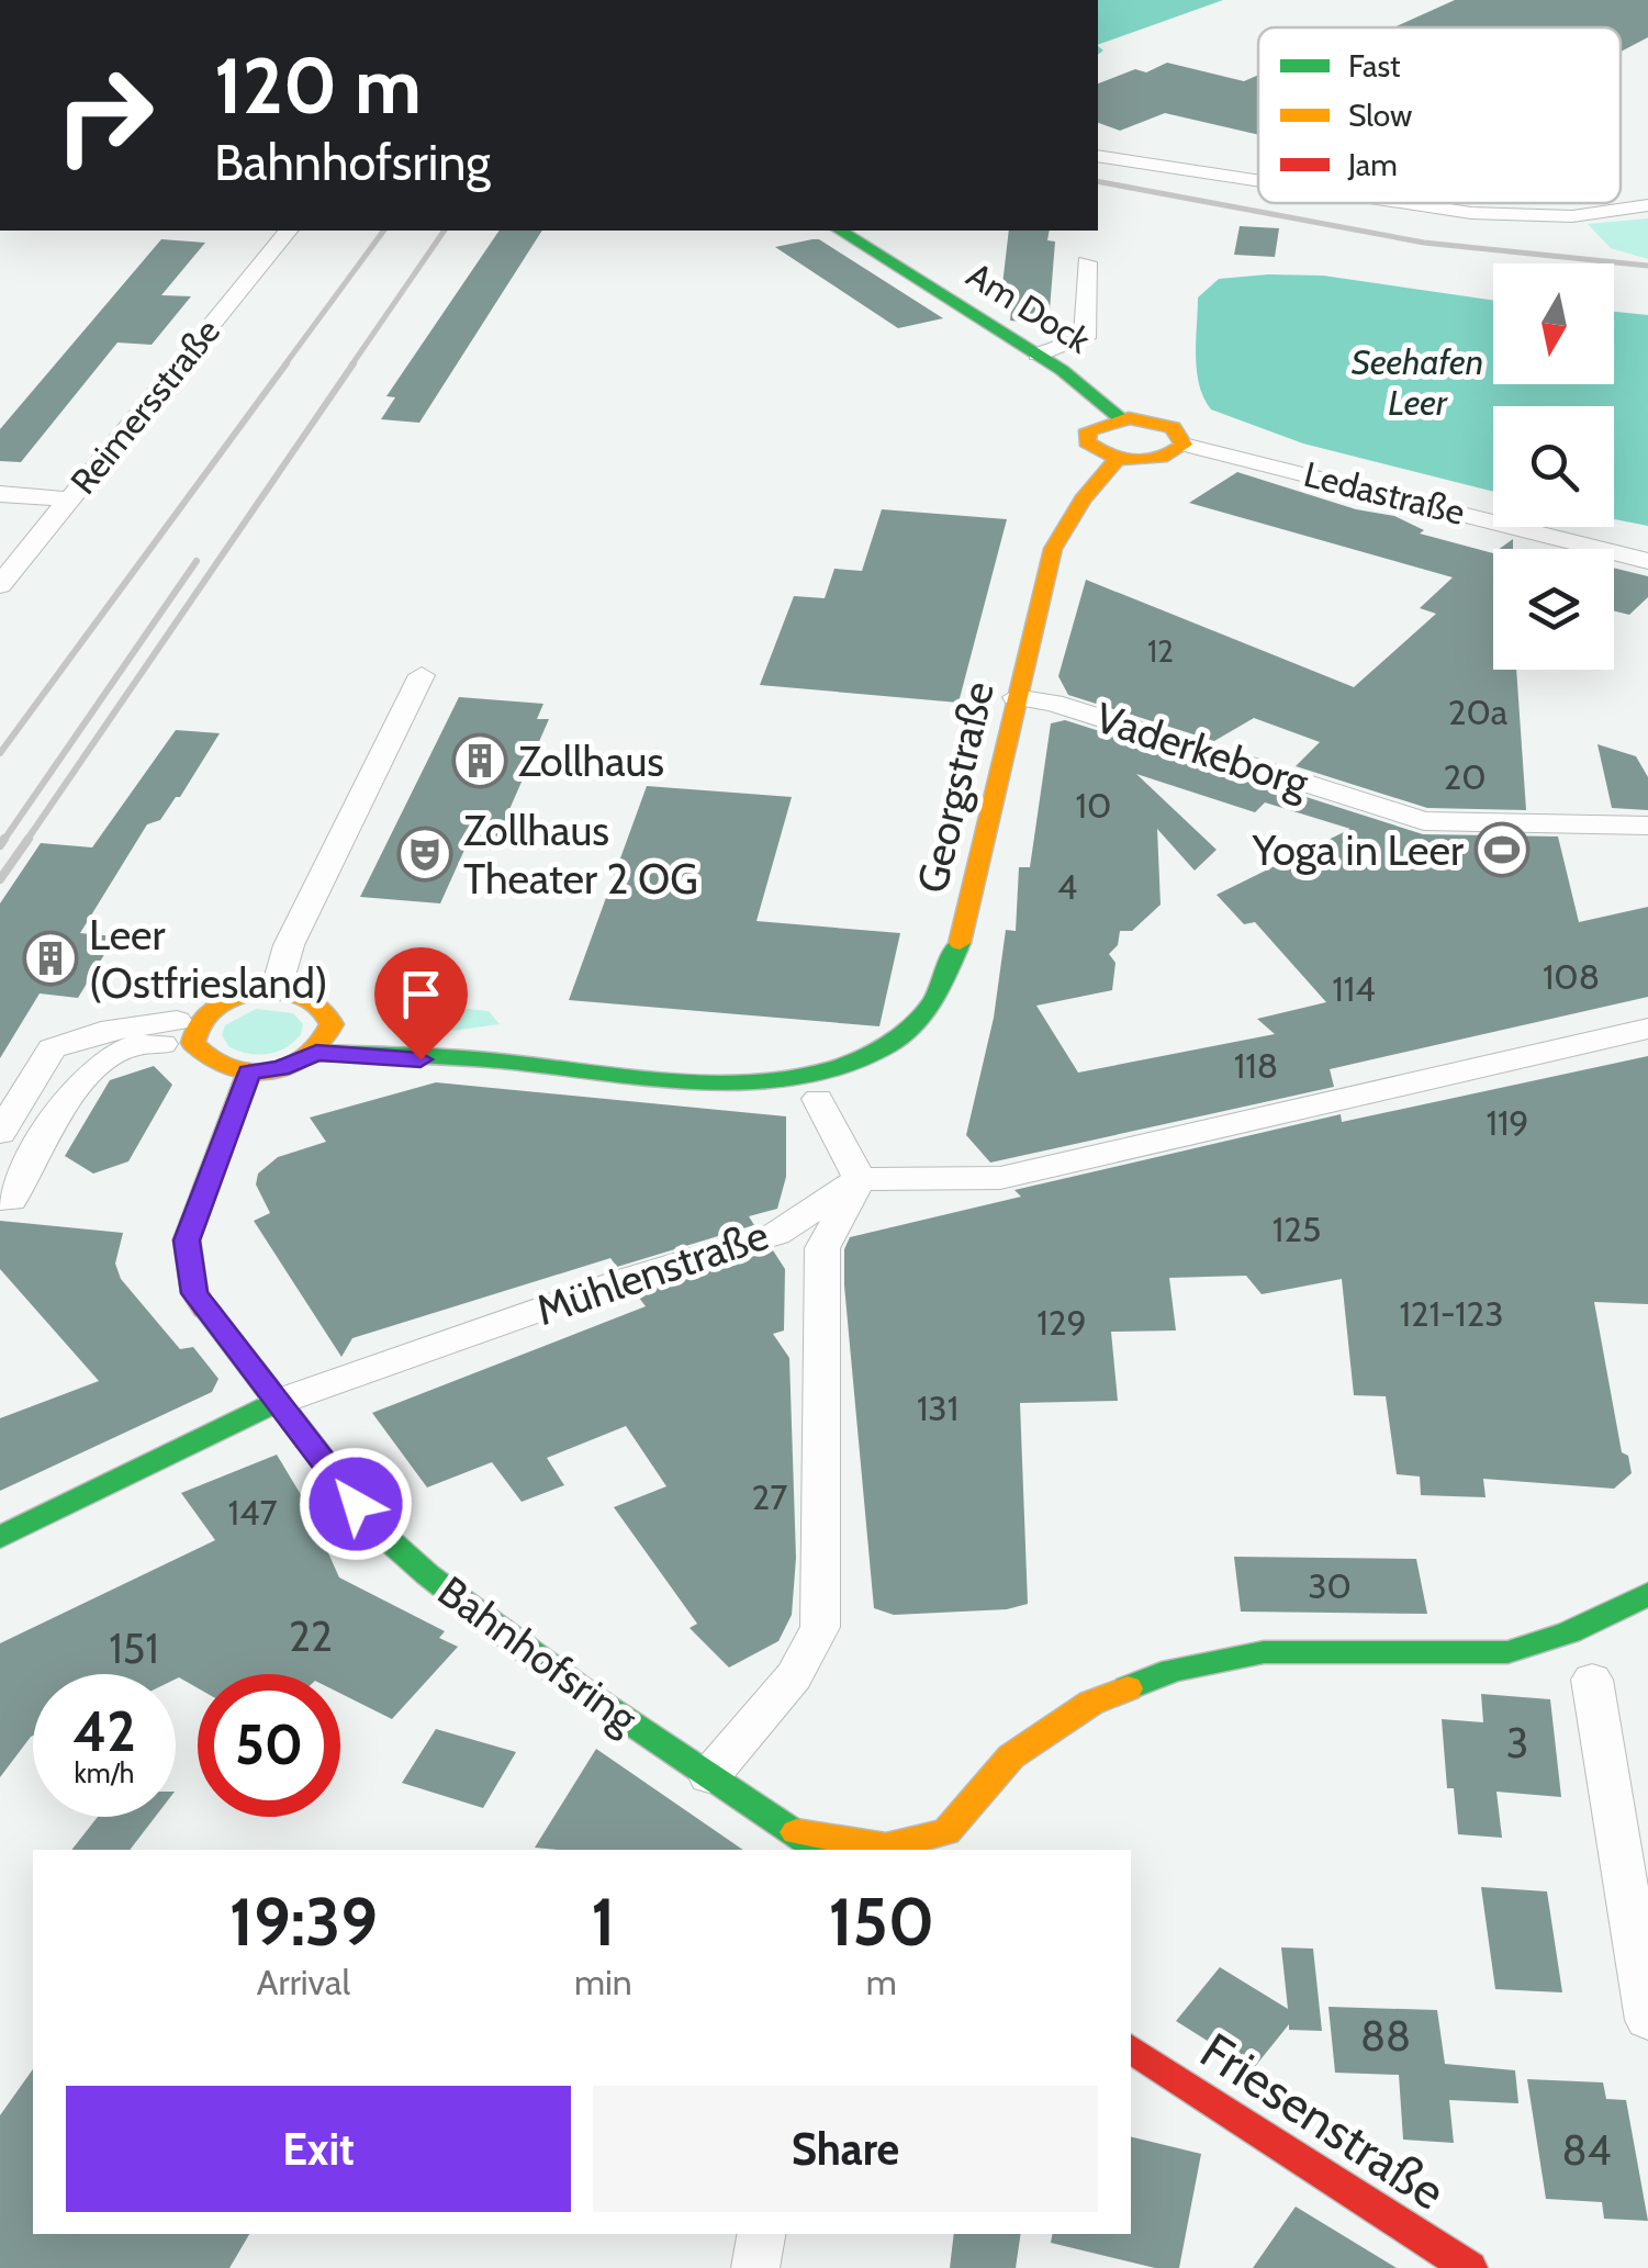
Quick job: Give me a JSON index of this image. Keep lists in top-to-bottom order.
{
  "streets": {
    "main road": [
      "Am Dock",
      "Georgstraße",
      "Mühlenstraße",
      "Bahnhofsring",
      "Friesenstraße"
    ],
    "street": ["Reimersstraße", "Ledastraße", "Vaderkeborg"]
  },
  "crossings": [
    ["Vaderkeborg", "Georgstraße"],
    ["Mühlenstraße", "Bahnhofsring"]
  ],
  "water": ["Seehafen Leer"],
  "places": {
    "building": ["Zollhaus", "Leer (Ostfriesland)"],
    "sports": ["Yoga in Leer"],
    "theatre": ["Zollhaus Theater 2 OG"]
  },
  "house_numbers": [
    "12",
    "20a",
    "20",
    "10",
    "4",
    "108",
    "114",
    "118",
    "119",
    "125",
    "121-123",
    "129",
    "131",
    "27",
    "147",
    "30",
    "22",
    "151",
    "3",
    "88",
    "84"
  ],
  "legend": ["Fast", "Slow", "Jam"],
  "north": "bottom",
  "page": {
    "turn": ["120 m", "Bahnhofsring"],
    "speed": "42 km/h",
    "limit": "50",
    "eta": [
      "19:39",
      "Arrival",
      "1",
      "min",
      "150",
      "m"
    ],
    "buttons": ["Exit", "Share"]
  }
}
